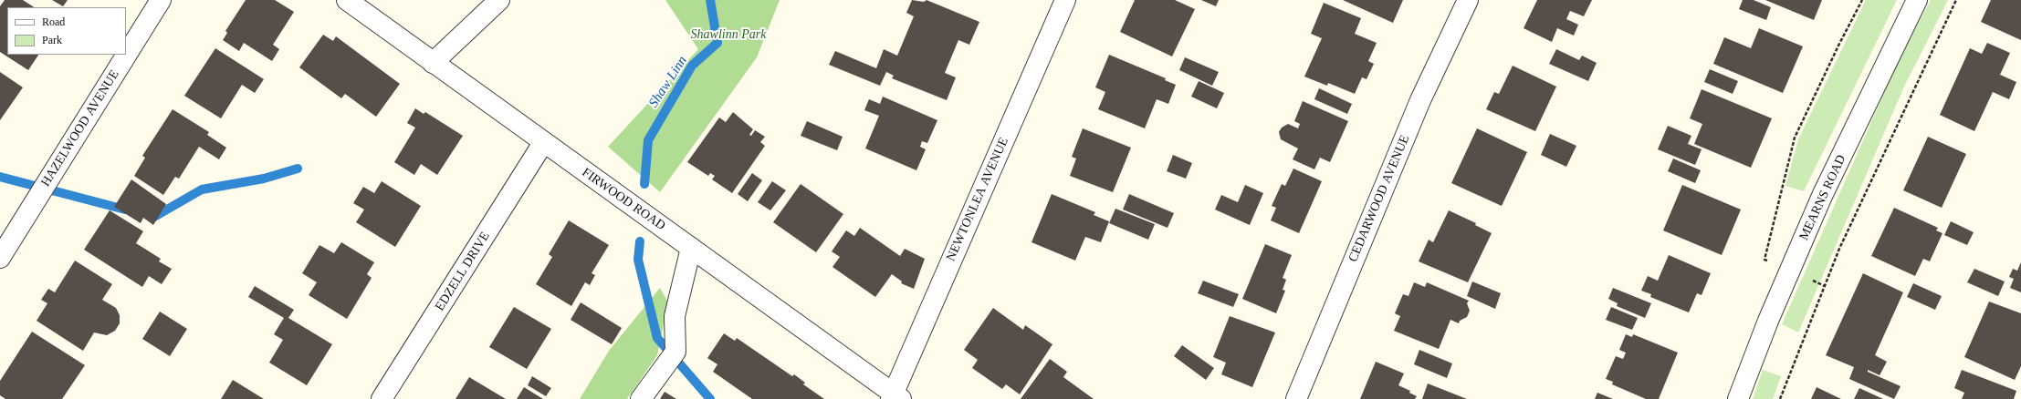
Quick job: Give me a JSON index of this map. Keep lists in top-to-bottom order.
{
  "streets": {
    "street": [
      "HAZELWOOD AVENUE",
      "MEARNS ROAD",
      "CEDARWOOD AVENUE",
      "FIRWOOD ROAD",
      "NEWTONLEA AVENUE",
      "EDZELL DRIVE"
    ]
  },
  "crossings": [
    ["FIRWOOD ROAD", "NEWTONLEA AVENUE"],
    ["FIRWOOD ROAD", "EDZELL DRIVE"]
  ],
  "water": ["Shaw Linn"],
  "parks": ["Shawlinn Park"],
  "legend": ["Road", "Park"]
}
